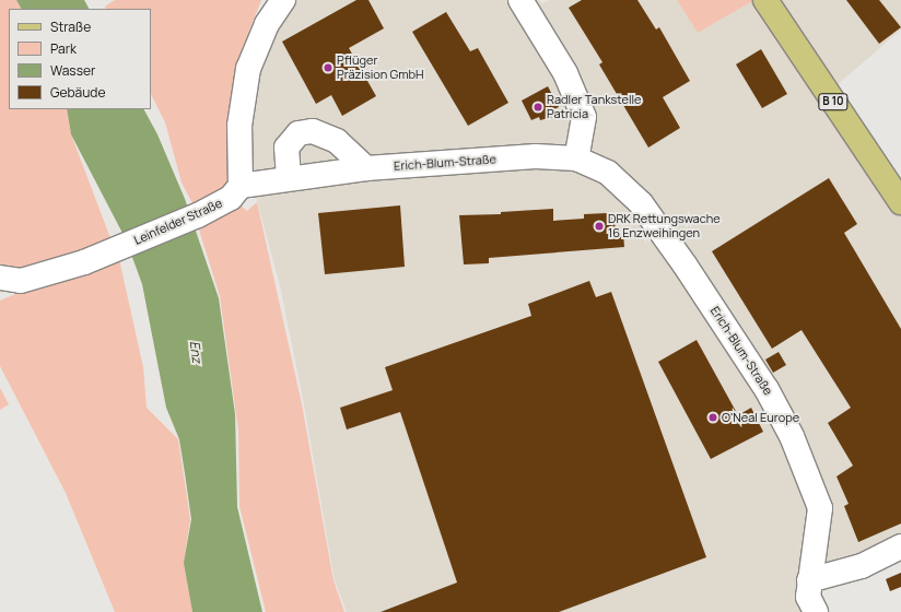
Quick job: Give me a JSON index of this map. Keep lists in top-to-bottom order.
{
  "streets": {
    "main road": ["B 10"],
    "street": ["Erich-Blum-Straße", "Leinfelder Straße"]
  },
  "crossings": [
    ["Erich-Blum-Straße", "Leinfelder Straße"]
  ],
  "water": ["Enz"],
  "places": [
    "Pflüger Präzision GmbH",
    "Radler Tankstelle Patricia",
    "DRK Rettungswache 16 Enzweihingen",
    "O'Neal Europe"
  ],
  "legend": [
    "Straße",
    "Park",
    "Wasser",
    "Gebäude"
  ]
}
